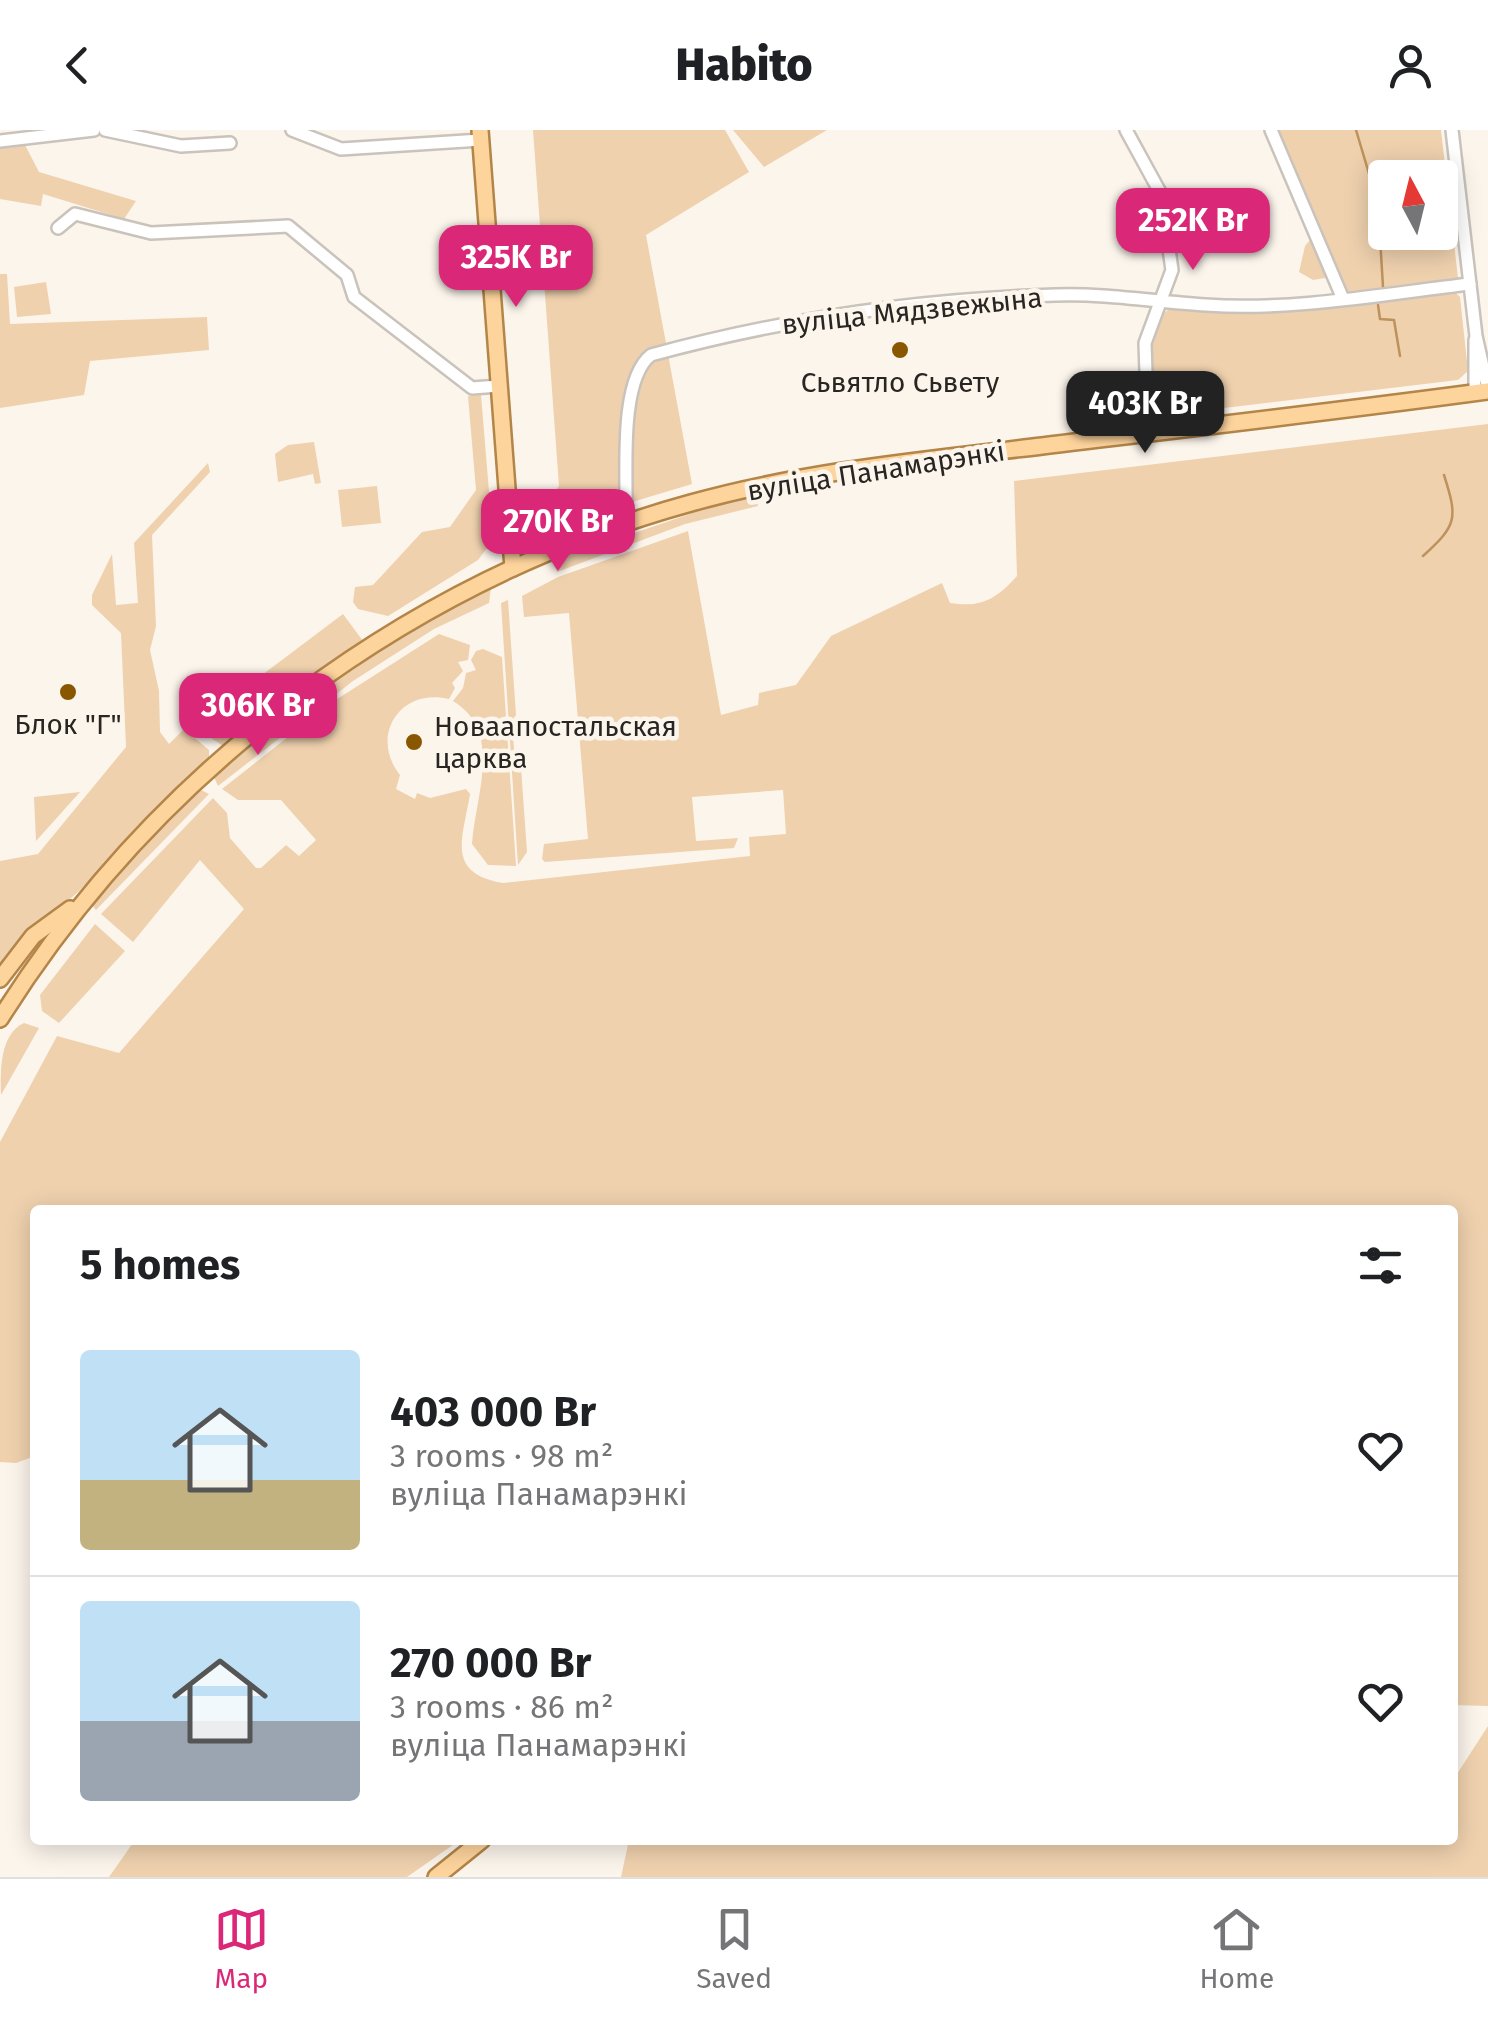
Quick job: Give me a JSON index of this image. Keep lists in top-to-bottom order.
{
  "streets": {
    "main road": ["вуліца Панамарэнкі"],
    "street": ["вуліца Мядзвежына"]
  },
  "crossings": [
    ["вуліца Мядзвежына", "вуліца Панамарэнкі"]
  ],
  "places": ["Сьвятло Сьвету", "Блок \"Г\"", "Новаапостальская царква"],
  "north": "top",
  "page": {
    "header": "Habito",
    "price": [
      "252K Br",
      "325K Br",
      "403K Br",
      "270K Br",
      "306K Br"
    ],
    "heading": "5 homes",
    "list": [
      {
        "name": "403 000 Br",
        "note": "3 rooms · 98 m² · вуліца Панамарэнкі"
      },
      {
        "name": "270 000 Br",
        "note": "3 rooms · 86 m² · вуліца Панамарэнкі"
      }
    ],
    "tabs": ["Map", "Saved", "Home"]
  }
}
